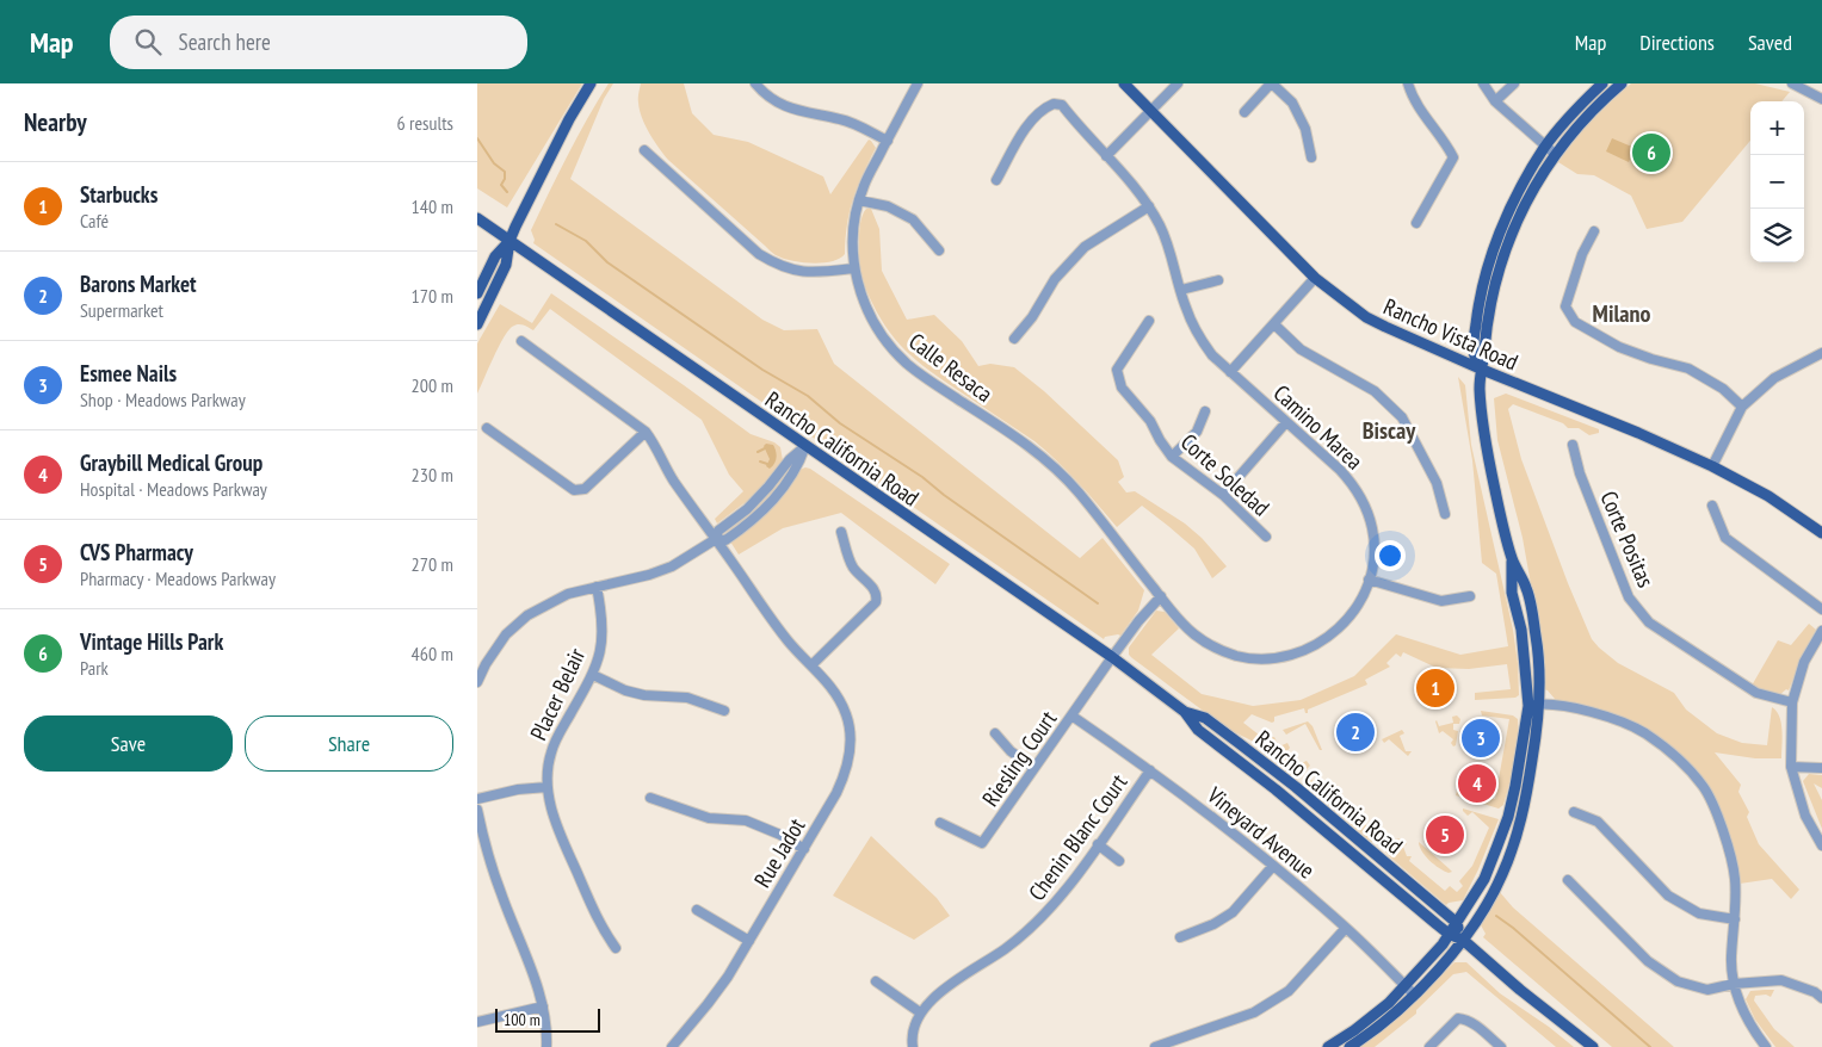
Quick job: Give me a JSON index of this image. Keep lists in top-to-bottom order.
{
  "streets": {
    "main road": ["Rancho Vista Road", "Rancho California Road"],
    "street": [
      "Calle Resaca",
      "Camino Marea",
      "Corte Soledad",
      "Corte Positas",
      "Placer Belair",
      "Riesling Court",
      "Vineyard Avenue",
      "Chenin Blanc Court",
      "Rue Jadot"
    ]
  },
  "crossings": [
    ["Calle Resaca", "Camino Marea"],
    ["Calle Resaca", "Riesling Court"],
    ["Camino Marea", "Riesling Court"],
    ["Rancho California Road", "Riesling Court"],
    ["Riesling Court", "Vineyard Avenue"],
    ["Vineyard Avenue", "Chenin Blanc Court"]
  ],
  "districts": ["Milano", "Biscay"],
  "scale_bar": "100 m",
  "page": {
    "header": "Map",
    "search": "Search here",
    "nav": ["Map", "Directions", "Saved"],
    "heading": ["Nearby", "6 results"],
    "map_buttons": ["+", "−"],
    "pins": [
      "6",
      "1",
      "2",
      "3",
      "4",
      "5"
    ],
    "list": [
      {
        "mark": "1",
        "name": "Starbucks",
        "note": "Café",
        "value": "140 m"
      },
      {
        "mark": "2",
        "name": "Barons Market",
        "note": "Supermarket",
        "value": "170 m"
      },
      {
        "mark": "3",
        "name": "Esmee Nails",
        "note": "Shop · Meadows Parkway",
        "value": "200 m"
      },
      {
        "mark": "4",
        "name": "Graybill Medical Group",
        "note": "Hospital · Meadows Parkway",
        "value": "230 m"
      },
      {
        "mark": "5",
        "name": "CVS Pharmacy",
        "note": "Pharmacy · Meadows Parkway",
        "value": "270 m"
      },
      {
        "mark": "6",
        "name": "Vintage Hills Park",
        "note": "Park",
        "value": "460 m"
      }
    ],
    "buttons": ["Save", "Share"],
    "scale": "100 m"
  }
}
